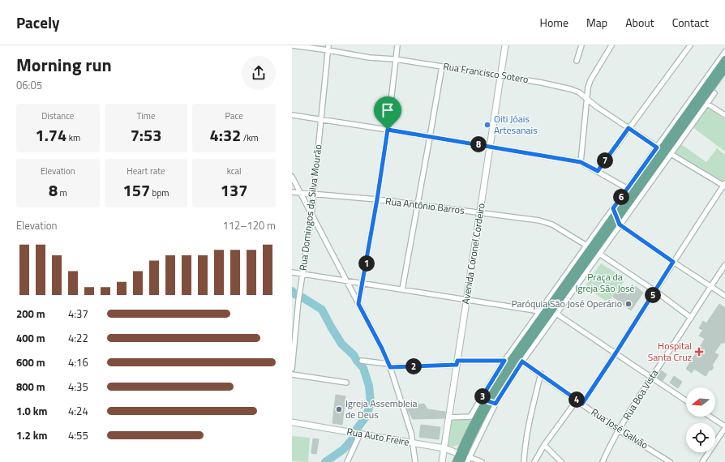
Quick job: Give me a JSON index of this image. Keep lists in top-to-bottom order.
{
  "streets": {
    "street": [
      "Rua Francisco Sotero",
      "Rua Antônio Barros",
      "Rua Domingos da Silva Mourão",
      "Avenida Coronel Cordeiro",
      "Rua Boa Vista",
      "Rua José Galvão",
      "Rua Auto Freire"
    ]
  },
  "crossings": [
    ["Rua Francisco Sotero", "Rua Domingos da Silva Mourão"],
    ["Rua Francisco Sotero", "Avenida Coronel Cordeiro"],
    ["Rua Antônio Barros", "Rua Domingos da Silva Mourão"],
    ["Rua Antônio Barros", "Avenida Coronel Cordeiro"],
    ["Avenida Coronel Cordeiro", "Rua Auto Freire"],
    ["Rua Boa Vista", "Rua José Galvão"]
  ],
  "parks": ["Praça da Igreja São José"],
  "places": {
    "other": ["Oiti Jóais Artesanais", "Paróquia São José Operário", "Igreja Assembleia de Deus"],
    "health": ["Hospital Santa Cruz"]
  },
  "north": "left",
  "page": {
    "header": "Pacely",
    "nav": [
      "Home",
      "Map",
      "About",
      "Contact"
    ],
    "heading": ["Morning run", "06:05"],
    "stats": [
      ["Distance", "1.74 km"],
      ["Time", "7:53"],
      ["Pace", "4:32 /km"],
      ["Elevation", "8 m"],
      ["Heart rate", "157 bpm"],
      ["kcal", "137"]
    ],
    "pins": [
      "8",
      "7",
      "6",
      "1",
      "5",
      "2",
      "3",
      "4"
    ],
    "chart": ["Elevation", "112–120 m"],
    "list": [
      {
        "name": "200 m",
        "note": "4:37"
      },
      {
        "name": "400 m",
        "note": "4:22"
      },
      {
        "name": "600 m",
        "note": "4:16"
      },
      {
        "name": "800 m",
        "note": "4:35"
      },
      {
        "name": "1.0 km",
        "note": "4:24"
      },
      {
        "name": "1.2 km",
        "note": "4:55"
      }
    ]
  }
}
